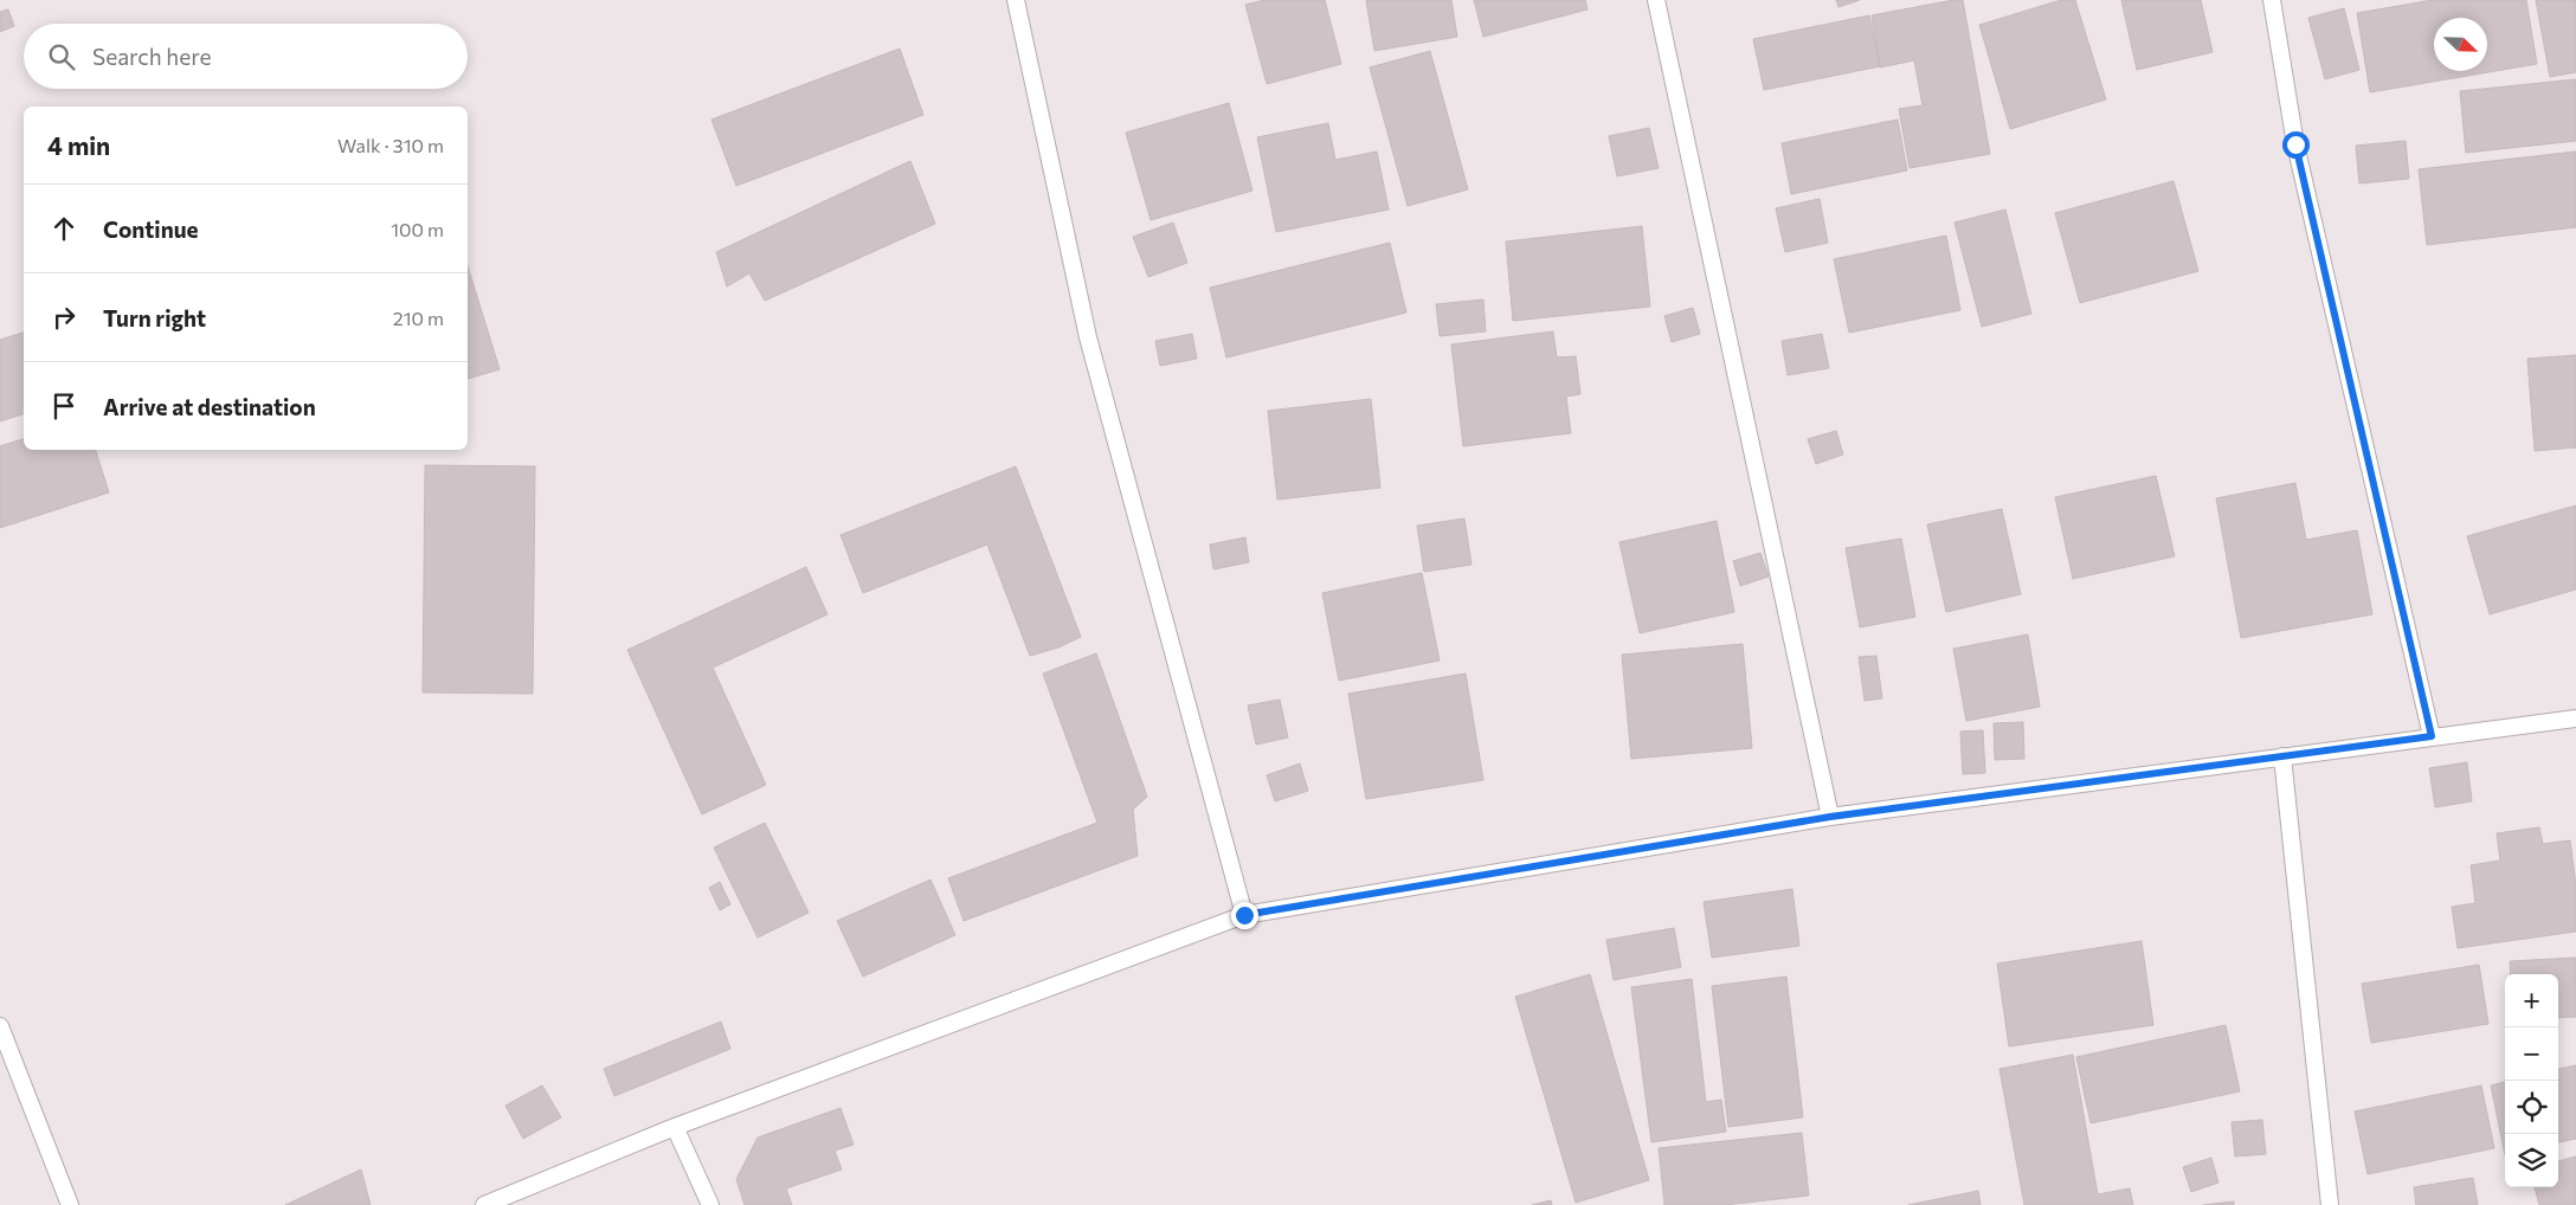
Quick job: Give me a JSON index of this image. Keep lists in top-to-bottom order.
{
  "north": "bottom right",
  "page": {
    "search": "Search here",
    "heading": ["4 min", "Walk · 310 m"],
    "list": [
      ["Continue", "100 m"],
      ["Turn right", "210 m"],
      "Arrive at destination"
    ],
    "map_buttons": ["+", "−"]
  }
}
